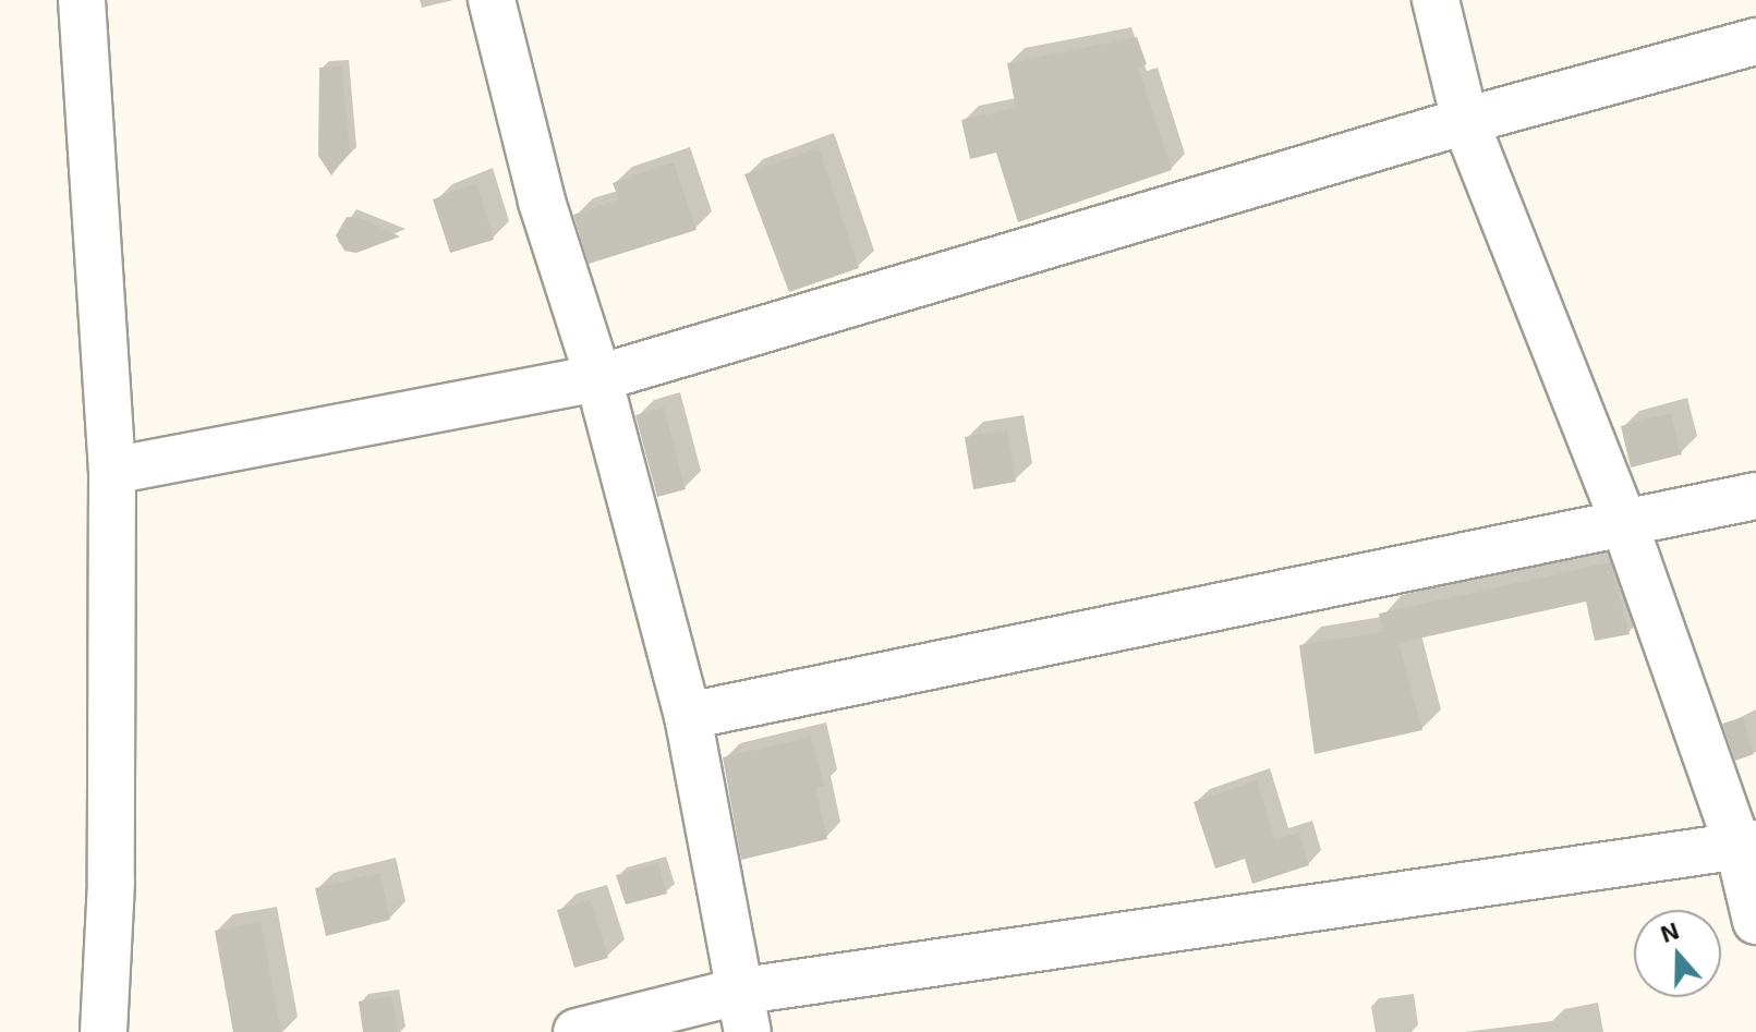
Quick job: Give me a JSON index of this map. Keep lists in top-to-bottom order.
{
  "north": "top"
}
